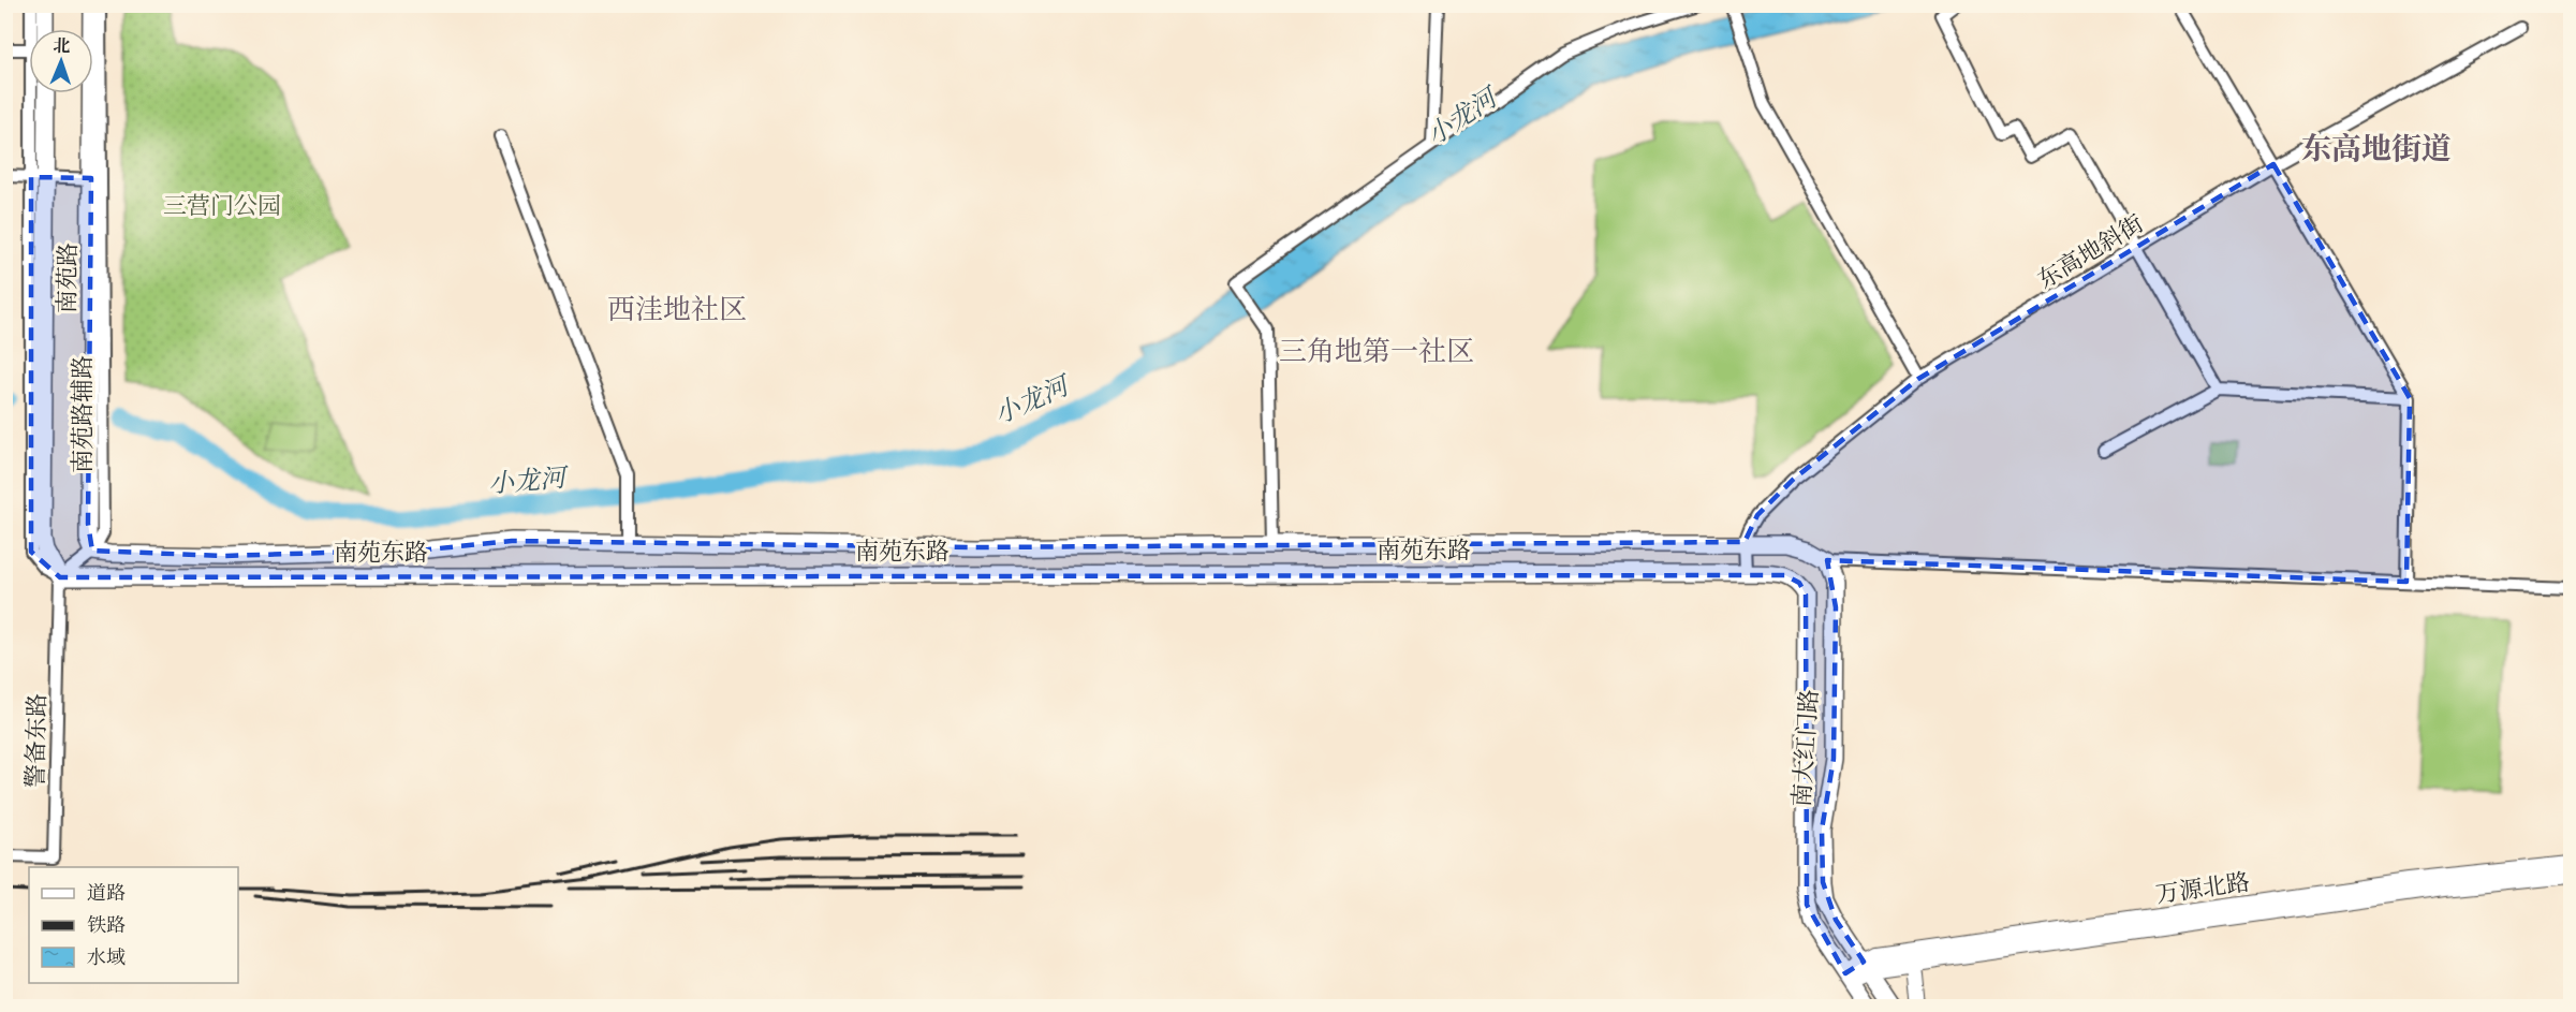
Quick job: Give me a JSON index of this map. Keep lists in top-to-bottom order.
{
  "streets": {
    "highway": ["南苑路", "南苑东路", "南大红门路"],
    "main road": ["万源北路"],
    "street": ["东高地斜街", "警备东路"]
  },
  "crossings": [
    ["东高地斜街", "南苑东路"],
    ["东高地斜街", "南大红门路"],
    ["南苑路", "南苑东路"],
    ["南苑路", "警备东路"],
    ["南苑东路", "警备东路"],
    ["南苑东路", "南大红门路"],
    ["南大红门路", "万源北路"]
  ],
  "districts": ["东高地街道", "西洼地社区", "三角地第一社区"],
  "water": ["小龙河"],
  "parks": ["三营门公园"],
  "legend": ["道路", "铁路", "水域"],
  "north": "top"
}
